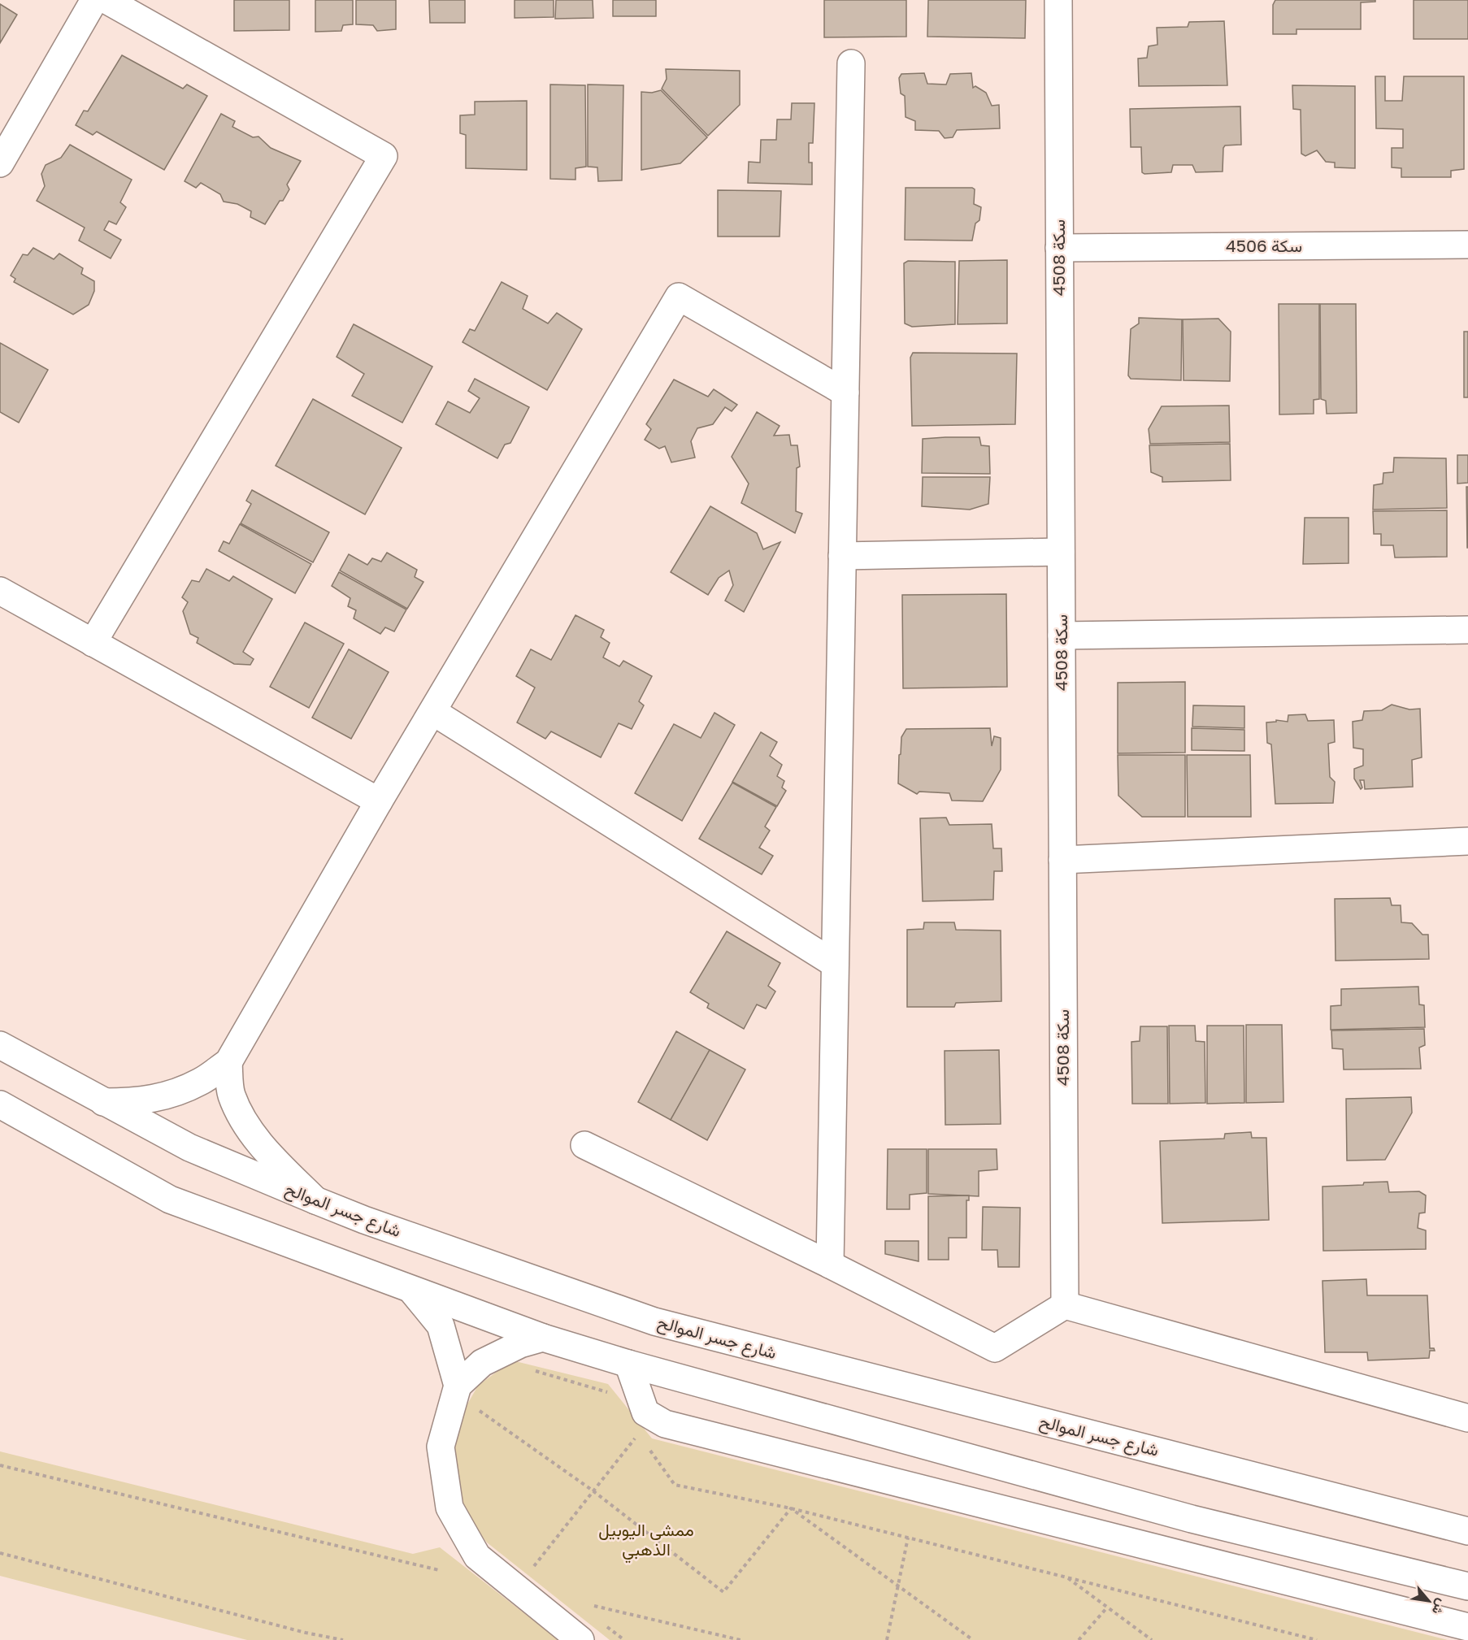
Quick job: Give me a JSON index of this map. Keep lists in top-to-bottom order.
{
  "streets": {
    "street": ["سكة 4506", "سكة 4508", "شارع جسر الموالح"]
  },
  "crossings": [
    ["سكة 4506", "سكة 4508"]
  ],
  "parks": ["ممشى اليوبيل الذهبي"],
  "north": "bottom right"
}
